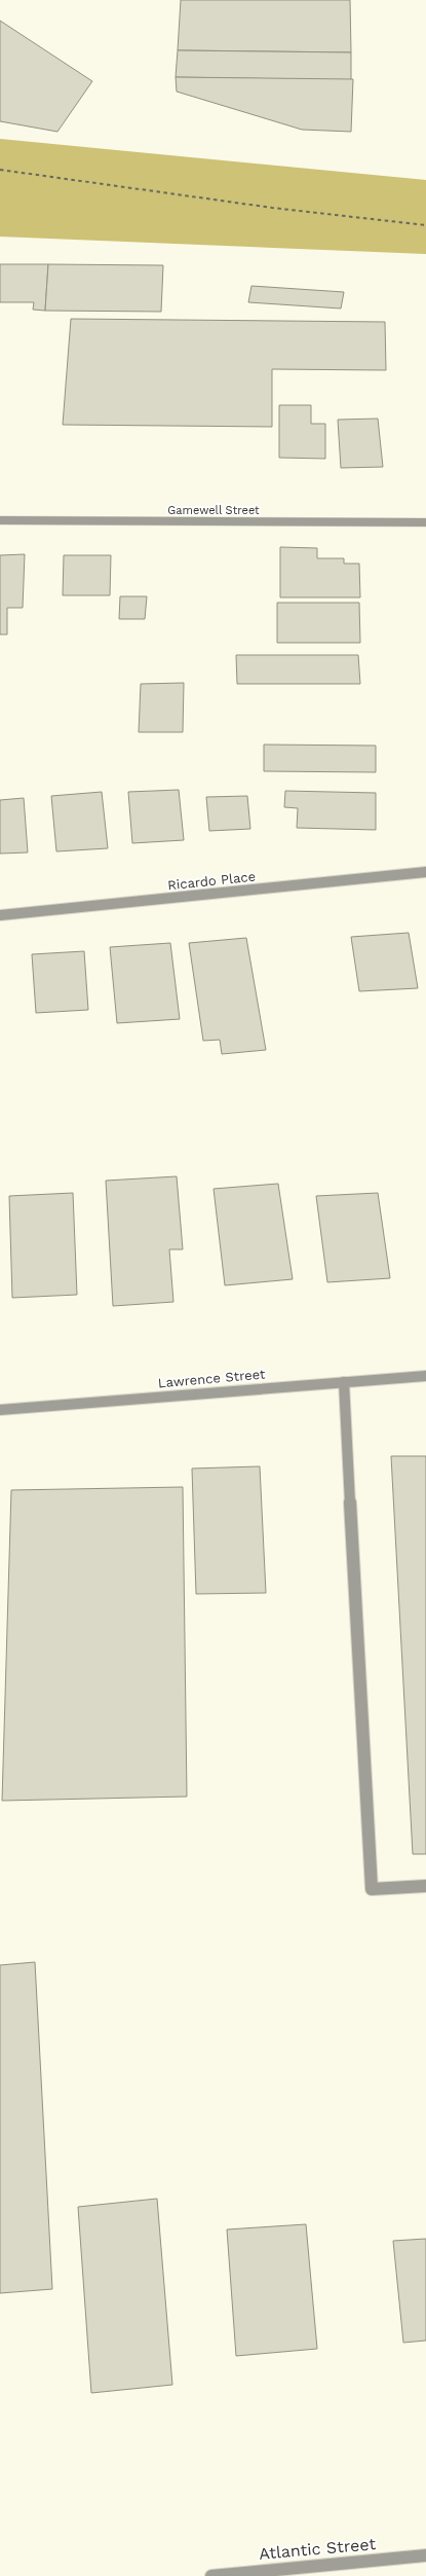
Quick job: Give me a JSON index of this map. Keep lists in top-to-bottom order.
{
  "streets": {
    "street": [
      "Gamewell Street",
      "Ricardo Place",
      "Lawrence Street",
      "Atlantic Street"
    ]
  }
}
